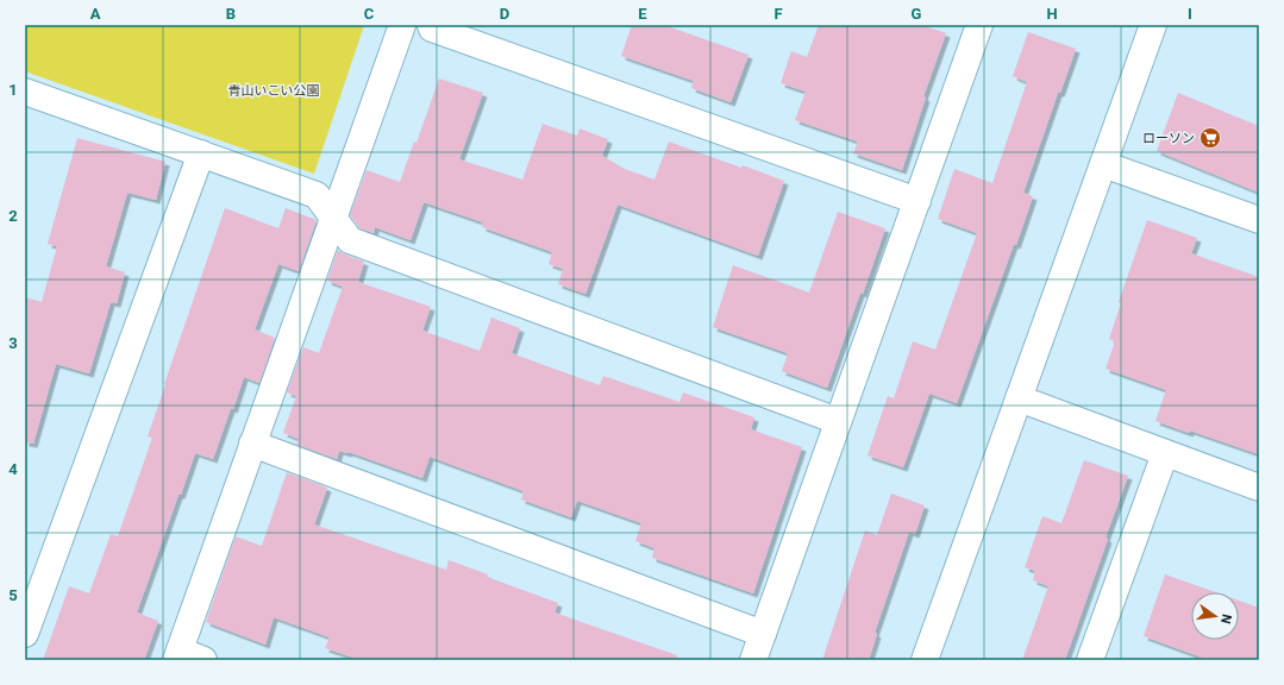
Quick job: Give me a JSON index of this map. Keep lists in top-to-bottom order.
{
  "parks": ["青山いこい公園"],
  "places": {
    "supermarket": ["ローソン"]
  },
  "north": "right",
  "grid": {
    "columns": [
      "A",
      "B",
      "C",
      "D",
      "E",
      "F",
      "G",
      "H",
      "I"
    ],
    "rows": [
      "1",
      "2",
      "3",
      "4",
      "5"
    ]
  }
}
